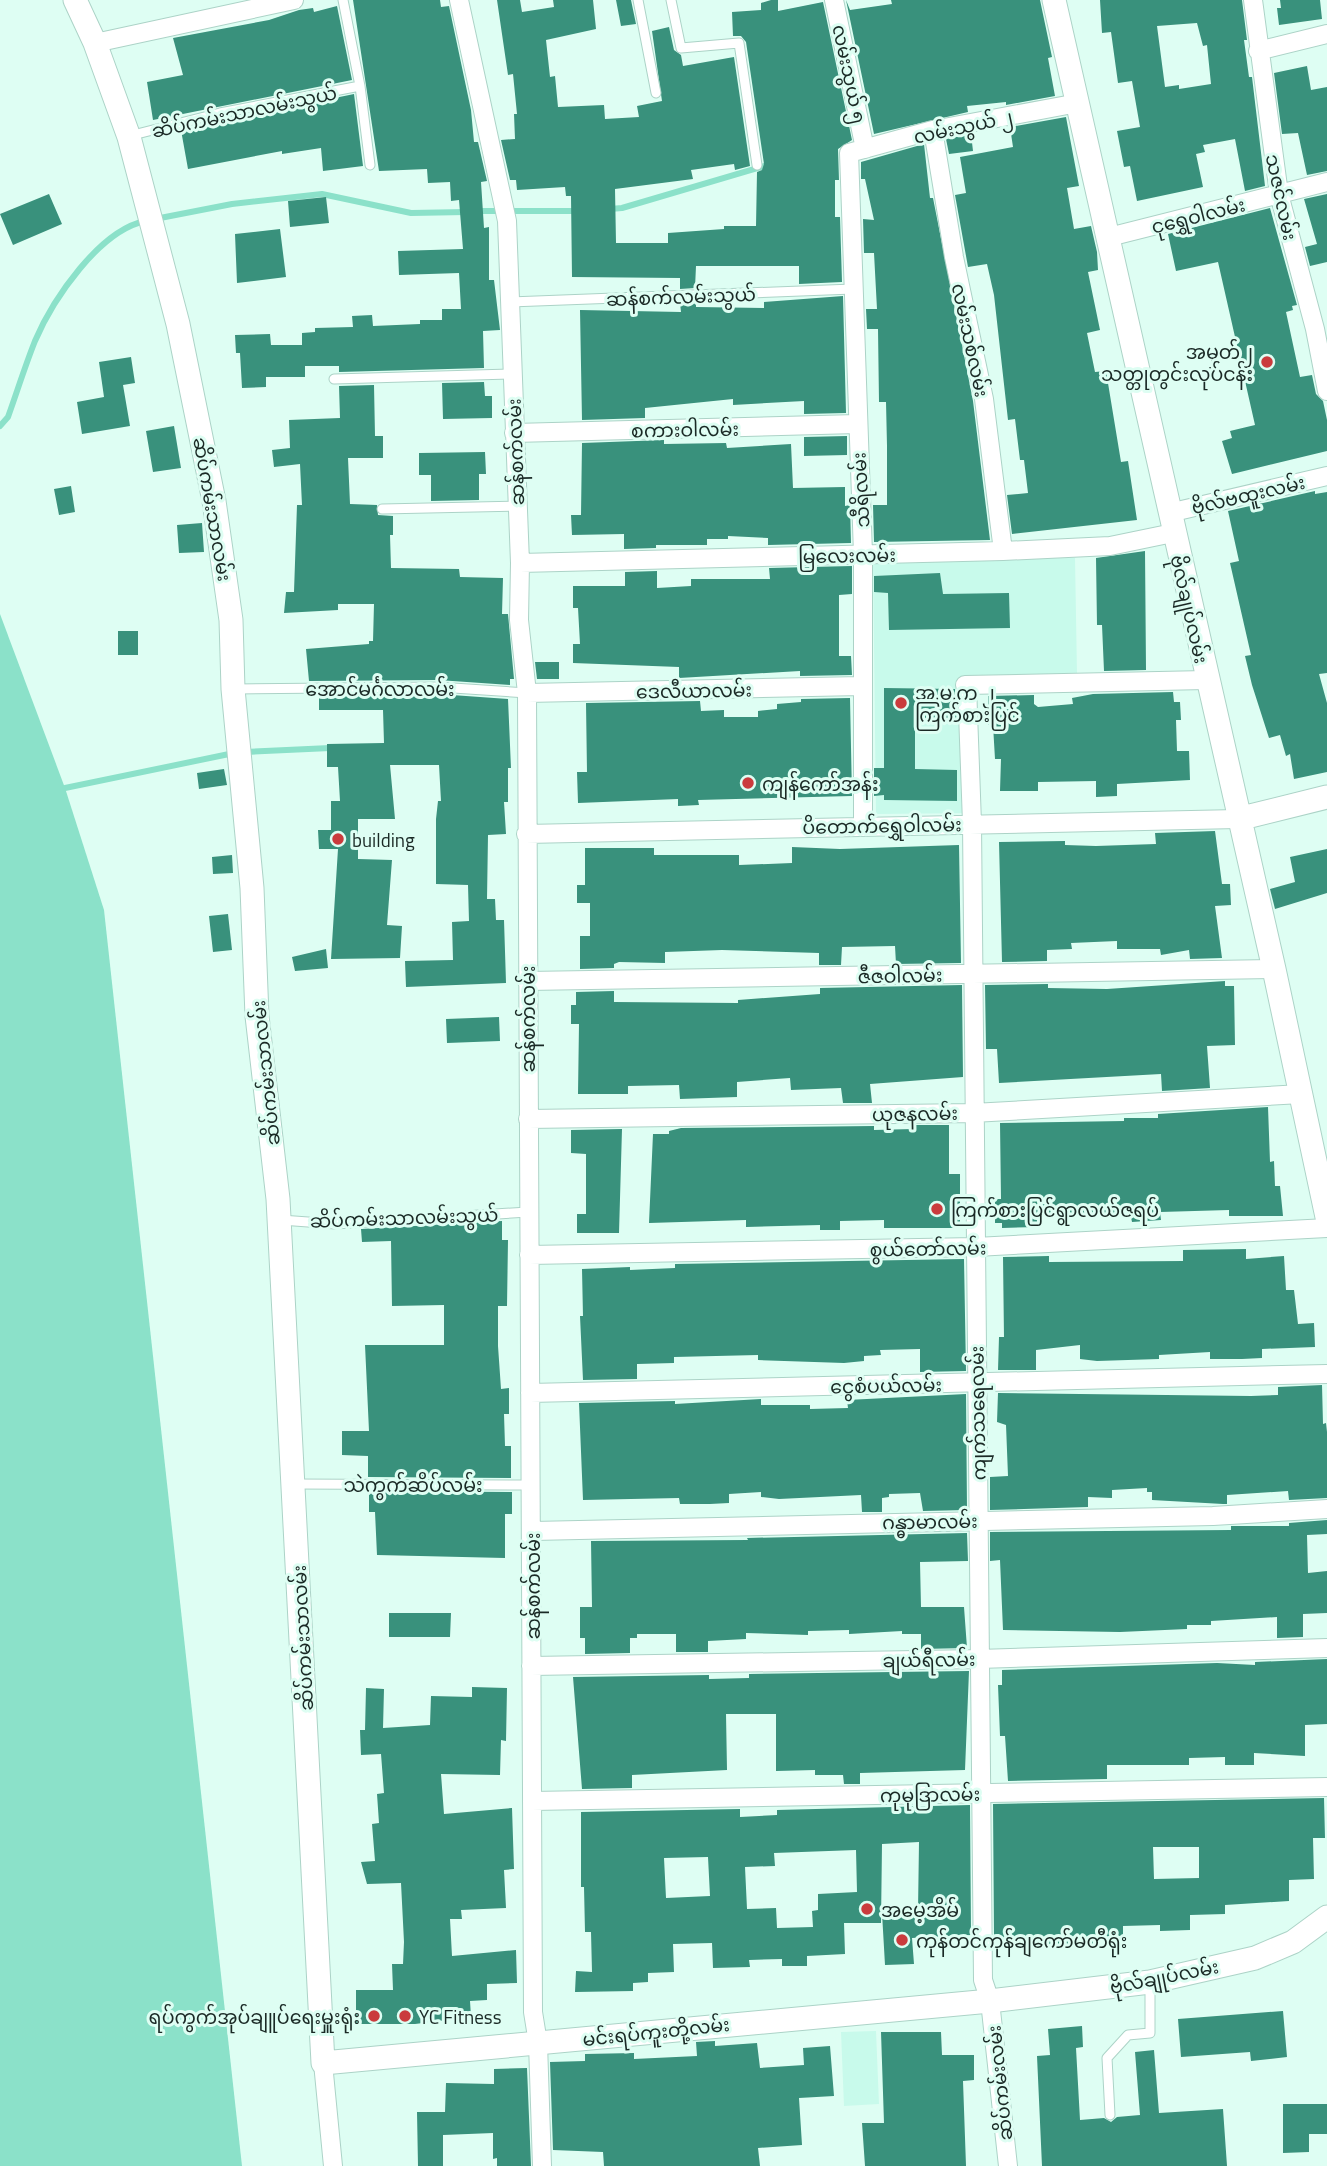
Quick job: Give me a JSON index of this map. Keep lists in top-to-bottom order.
{
  "streets": {
    "street": [
      "လမ်းသွယ် ၅",
      "လမ်းသွယ် ၂",
      "သဇင်လမ်း",
      "ငုရွှေဝါလမ်း",
      "လမ်းသစ်လမ်း",
      "စကားဝါလမ်း",
      "ဆန်စက်လမ်း",
      "သီရိလမ်း",
      "ဗိုလ်ဗထူးလမ်း",
      "ဆိပ်ကမ်းသာလမ်း",
      "မြလေးလမ်း",
      "ဗိုလ်ချုပ်လမ်း",
      "ဒေလီယာလမ်း",
      "ပိတောက်ရွှေဝါလမ်း",
      "ဇီဇဝါလမ်း",
      "ယုဇနလမ်း",
      "စွယ်တော်လမ်း",
      "ငွေစံပယ်လမ်း",
      "ကျက်သရေလမ်း",
      "ဂန္ဓာမာလမ်း",
      "ချယ်ရီလမ်း",
      "ကုမုဒြာလမ်း",
      "မင်းရပ်ကူးတို့လမ်း",
      "ဆိပ်ကမ်းလမ်း"
    ],
    "lane": [
      "ဆိပ်ကမ်းသာလမ်းသွယ်",
      "ဆန်စက်လမ်းသွယ်",
      "အောင်မင်္ဂလာလမ်း",
      "သဲကွက်ဆိပ်လမ်း"
    ]
  },
  "crossings": [
    ["လမ်းသွယ် ၅", "လမ်းသွယ် ၂"],
    ["လမ်းသွယ် ၅", "သီရိလမ်း"],
    ["ဆိပ်ကမ်းသာလမ်းသွယ်", "ဆန်စက်လမ်း"],
    ["ဆိပ်ကမ်းသာလမ်းသွယ်", "ဆိပ်ကမ်းသာလမ်း"],
    ["လမ်းသွယ် ၂", "လမ်းသစ်လမ်း"],
    ["လမ်းသွယ် ၂", "သီရိလမ်း"],
    ["လမ်းသွယ် ၂", "ဗိုလ်ချုပ်လမ်း"],
    ["သဇင်လမ်း", "ငုရွှေဝါလမ်း"],
    ["ငုရွှေဝါလမ်း", "ဗိုလ်ချုပ်လမ်း"],
    ["ဆန်စက်လမ်းသွယ်", "ဆန်စက်လမ်း"],
    ["ဆန်စက်လမ်းသွယ်", "သီရိလမ်း"],
    ["လမ်းသစ်လမ်း", "မြလေးလမ်း"],
    ["စကားဝါလမ်း", "ဆန်စက်လမ်း"],
    ["စကားဝါလမ်း", "သီရိလမ်း"],
    ["ဆန်စက်လမ်း", "မြလေးလမ်း"],
    ["ဆန်စက်လမ်း", "အောင်မင်္ဂလာလမ်း"],
    ["ဆန်စက်လမ်း", "ဒေလီယာလမ်း"],
    ["ဆန်စက်လမ်း", "ပိတောက်ရွှေဝါလမ်း"],
    ["ဆန်စက်လမ်း", "ဇီဇဝါလမ်း"],
    ["ဆန်စက်လမ်း", "ယုဇနလမ်း"],
    ["ဆန်စက်လမ်း", "စွယ်တော်လမ်း"],
    ["ဆန်စက်လမ်း", "ငွေစံပယ်လမ်း"],
    ["ဆန်စက်လမ်း", "သဲကွက်ဆိပ်လမ်း"],
    ["ဆန်စက်လမ်း", "ဂန္ဓာမာလမ်း"],
    ["ဆန်စက်လမ်း", "ချယ်ရီလမ်း"],
    ["ဆန်စက်လမ်း", "ကုမုဒြာလမ်း"],
    ["ဆန်စက်လမ်း", "မင်းရပ်ကူးတို့လမ်း"],
    ["သီရိလမ်း", "မြလေးလမ်း"],
    ["သီရိလမ်း", "ဒေလီယာလမ်း"],
    ["သီရိလမ်း", "ပိတောက်ရွှေဝါလမ်း"],
    ["ဗိုလ်ဗထူးလမ်း", "မြလေးလမ်း"],
    ["ဗိုလ်ဗထူးလမ်း", "ဗိုလ်ချုပ်လမ်း"],
    ["ဆိပ်ကမ်းသာလမ်း", "အောင်မင်္ဂလာလမ်း"],
    ["ဆိပ်ကမ်းသာလမ်း", "သဲကွက်ဆိပ်လမ်း"],
    ["ဆိပ်ကမ်းသာလမ်း", "မင်းရပ်ကူးတို့လမ်း"],
    ["မြလေးလမ်း", "ဗိုလ်ချုပ်လမ်း"],
    ["ဗိုလ်ချုပ်လမ်း", "ပိတောက်ရွှေဝါလမ်း"],
    ["ဗိုလ်ချုပ်လမ်း", "ဇီဇဝါလမ်း"],
    ["ဗိုလ်ချုပ်လမ်း", "ယုဇနလမ်း"],
    ["ဗိုလ်ချုပ်လမ်း", "ကျက်သရေလမ်း"],
    ["ဗိုလ်ချုပ်လမ်း", "မင်းရပ်ကူးတို့လမ်း"],
    ["ဗိုလ်ချုပ်လမ်း", "ဆိပ်ကမ်းလမ်း"],
    ["အောင်မင်္ဂလာလမ်း", "ဒေလီယာလမ်း"],
    ["ပိတောက်ရွှေဝါလမ်း", "ကျက်သရေလမ်း"],
    ["ဇီဇဝါလမ်း", "ကျက်သရေလမ်း"],
    ["ယုဇနလမ်း", "ကျက်သရေလမ်း"],
    ["စွယ်တော်လမ်း", "ကျက်သရေလမ်း"],
    ["ငွေစံပယ်လမ်း", "ကျက်သရေလမ်း"],
    ["ကျက်သရေလမ်း", "ဂန္ဓာမာလမ်း"],
    ["ကျက်သရေလမ်း", "ချယ်ရီလမ်း"],
    ["ကျက်သရေလမ်း", "ကုမုဒြာလမ်း"],
    ["ကျက်သရေလမ်း", "မင်းရပ်ကူးတို့လမ်း"],
    ["ကျက်သရေလမ်း", "ဆိပ်ကမ်းလမ်း"],
    ["မင်းရပ်ကူးတို့လမ်း", "ဆိပ်ကမ်းလမ်း"]
  ],
  "places": [
    "အမှတ်၂ သတ္တုတွင်းလုပ်ငန်း",
    "အ.မ.က ၂ ကြက်စားပြင်",
    "ကျန်ကော်အန်း",
    "building",
    "ကြက်စားပြင်ရွာလယ်ဇရပ်",
    "အမေ့အိမ်",
    "ကုန်တင်ကုန်ချကော်မတီရုံး",
    "ရပ်ကွက်အုပ်ချူပ်ရေးမှူးရုံး",
    "YC Fitness"
  ]
}
